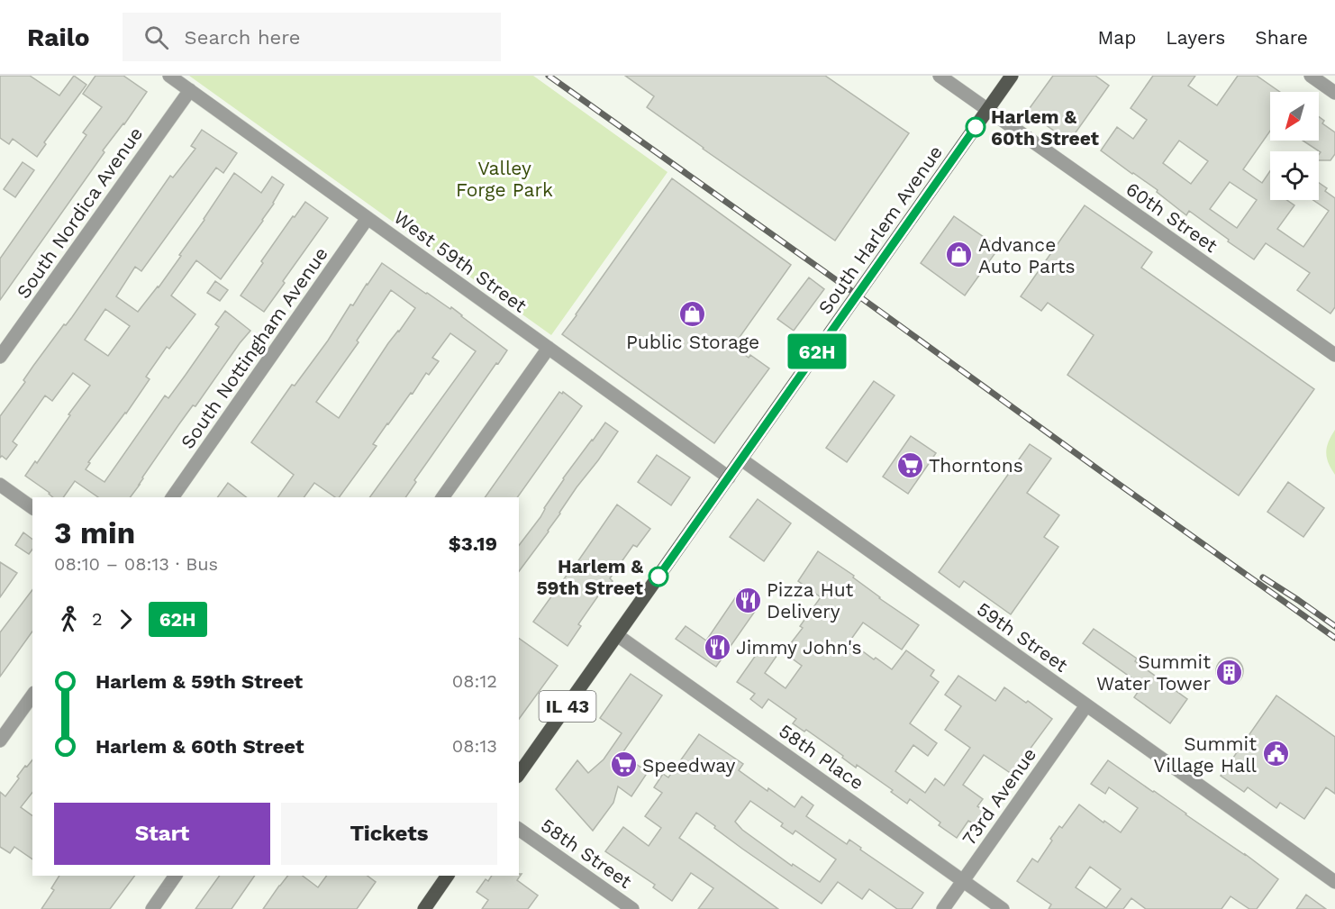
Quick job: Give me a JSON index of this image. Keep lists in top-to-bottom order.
{
  "streets": {
    "main road": ["South Harlem Avenue", "IL 43"],
    "street": [
      "South Nordica Avenue",
      "60th Street",
      "West 59th Street",
      "South Nottingham Avenue",
      "59th Street",
      "58th Place",
      "73rd Avenue",
      "58th Street"
    ]
  },
  "crossings": [
    ["South Nordica Avenue", "West 59th Street"],
    ["60th Street", "South Harlem Avenue"],
    ["South Harlem Avenue", "West 59th Street"],
    ["South Harlem Avenue", "59th Street"],
    ["South Harlem Avenue", "58th Place"],
    ["West 59th Street", "South Nottingham Avenue"],
    ["59th Street", "73rd Avenue"],
    ["58th Place", "73rd Avenue"]
  ],
  "parks": ["Valley Forge Park"],
  "places": {
    "other": ["Harlem & 60th Street", "Harlem & 59th Street"],
    "shop": ["Advance Auto Parts", "Public Storage"],
    "supermarket": ["Thorntons", "Speedway"],
    "restaurant": ["Pizza Hut Delivery", "Jimmy John's"],
    "building": ["Summit Water Tower"],
    "public building": ["Summit Village Hall"]
  },
  "lines": ["bus line 62H"],
  "north": "bottom left",
  "page": {
    "header": "Railo",
    "search": "Search here",
    "nav": ["Map", "Layers", "Share"],
    "on_map": "62H",
    "heading": ["3 min", "08:10 – 08:13 · Bus", "$3.19"],
    "legs": ["2", "62H"],
    "list": [
      {
        "name": "Harlem & 59th Street",
        "value": "08:12"
      },
      {
        "name": "Harlem & 60th Street",
        "value": "08:13"
      }
    ],
    "buttons": ["Start", "Tickets"]
  }
}
